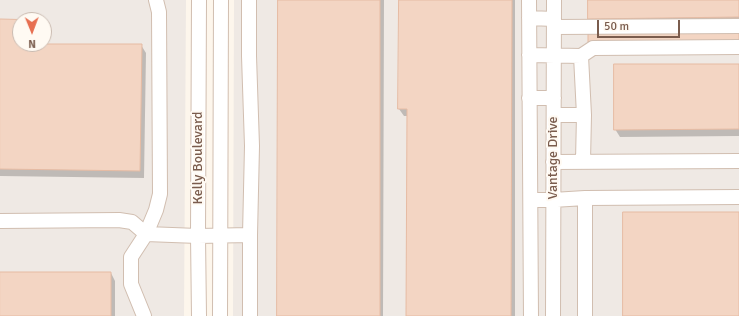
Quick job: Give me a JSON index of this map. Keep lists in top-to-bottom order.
{
  "streets": {
    "street": ["Kelly Boulevard", "Vantage Drive"]
  },
  "scale_bar": "50 m",
  "north": "bottom"
}
